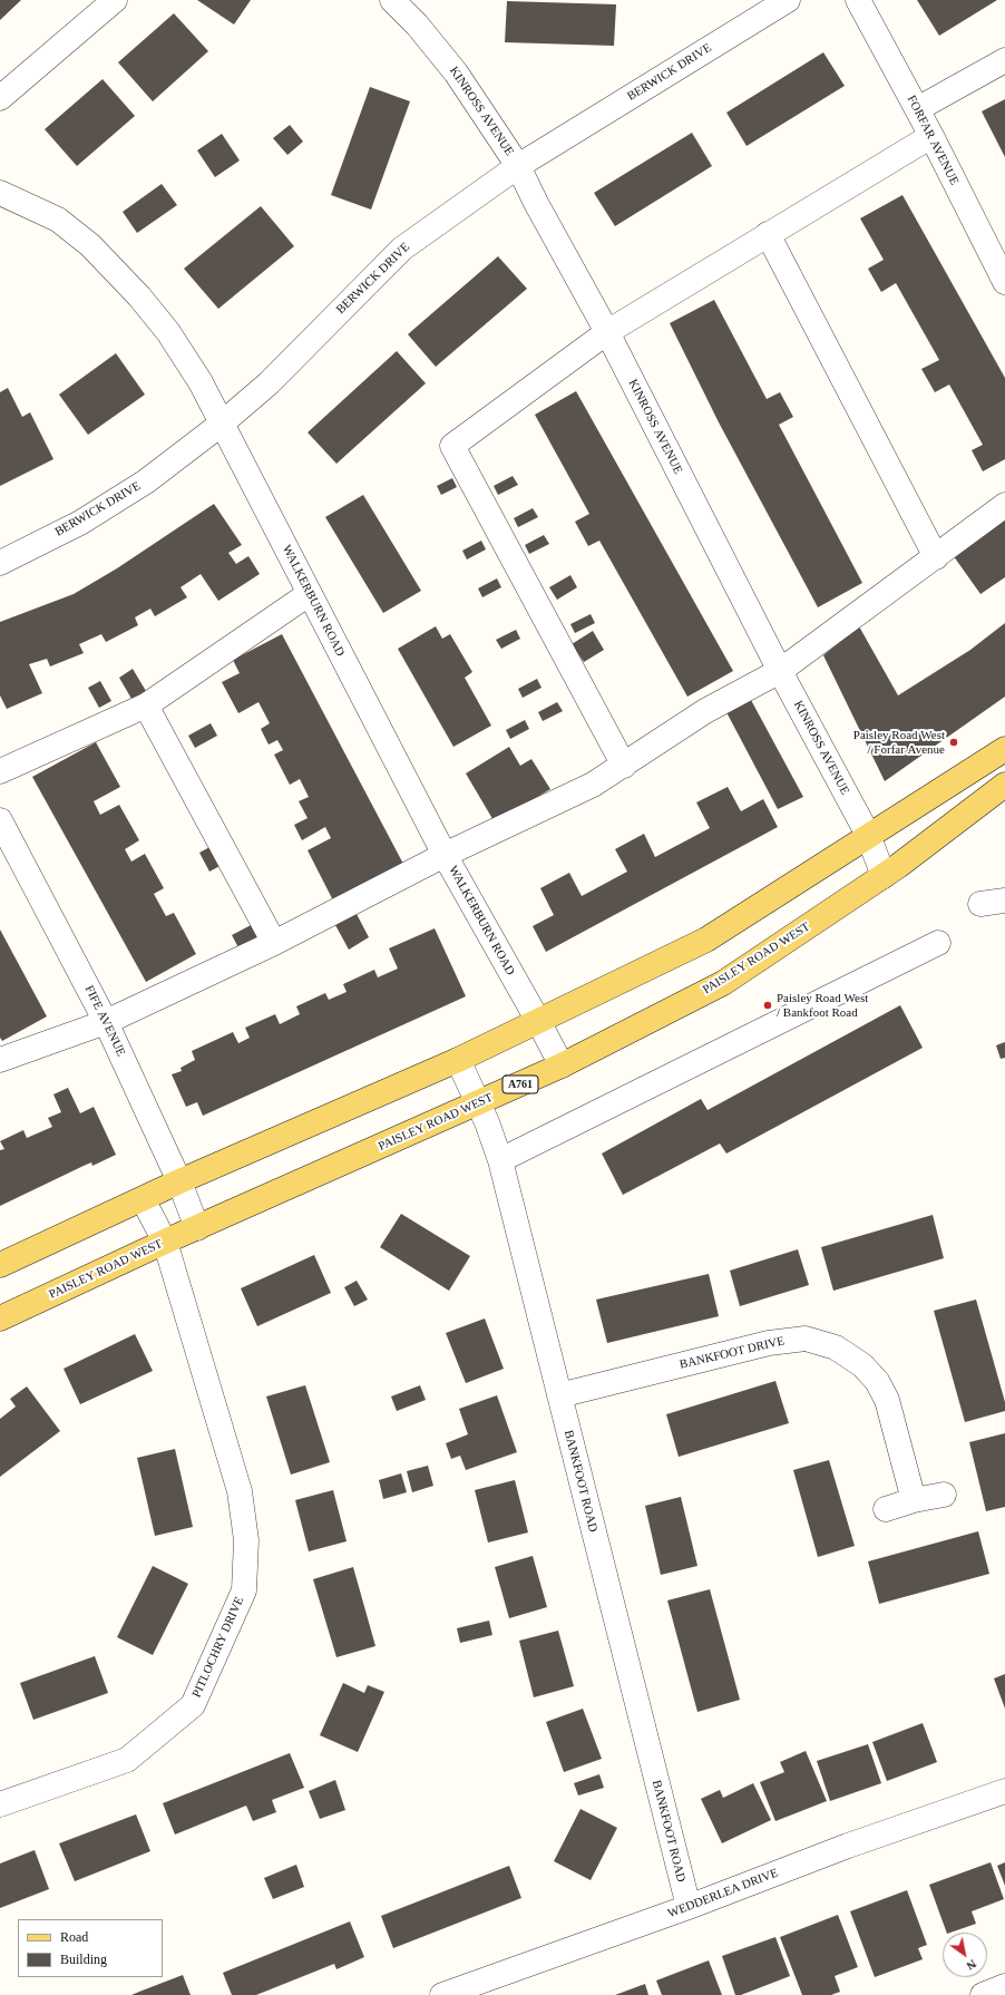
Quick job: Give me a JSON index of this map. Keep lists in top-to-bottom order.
{
  "streets": {
    "main road": ["PAISLEY ROAD WEST", "A761"],
    "street": [
      "BERWICK DRIVE",
      "KINROSS AVENUE",
      "FORFAR AVENUE",
      "WALKERBURN ROAD",
      "FIFE AVENUE",
      "BANKFOOT DRIVE",
      "BANKFOOT ROAD",
      "PITLOCHRY DRIVE",
      "WEDDERLEA DRIVE"
    ]
  },
  "crossings": [
    ["BERWICK DRIVE", "KINROSS AVENUE"],
    ["BERWICK DRIVE", "WALKERBURN ROAD"],
    ["KINROSS AVENUE", "PAISLEY ROAD WEST"],
    ["WALKERBURN ROAD", "PAISLEY ROAD WEST"],
    ["PAISLEY ROAD WEST", "FIFE AVENUE"],
    ["PAISLEY ROAD WEST", "BANKFOOT ROAD"],
    ["PAISLEY ROAD WEST", "PITLOCHRY DRIVE"],
    ["BANKFOOT DRIVE", "BANKFOOT ROAD"],
    ["BANKFOOT ROAD", "WEDDERLEA DRIVE"]
  ],
  "places": ["Paisley Road West / Forfar Avenue", "Paisley Road West / Bankfoot Road"],
  "legend": ["Road", "Building"],
  "north": "bottom right"
}
